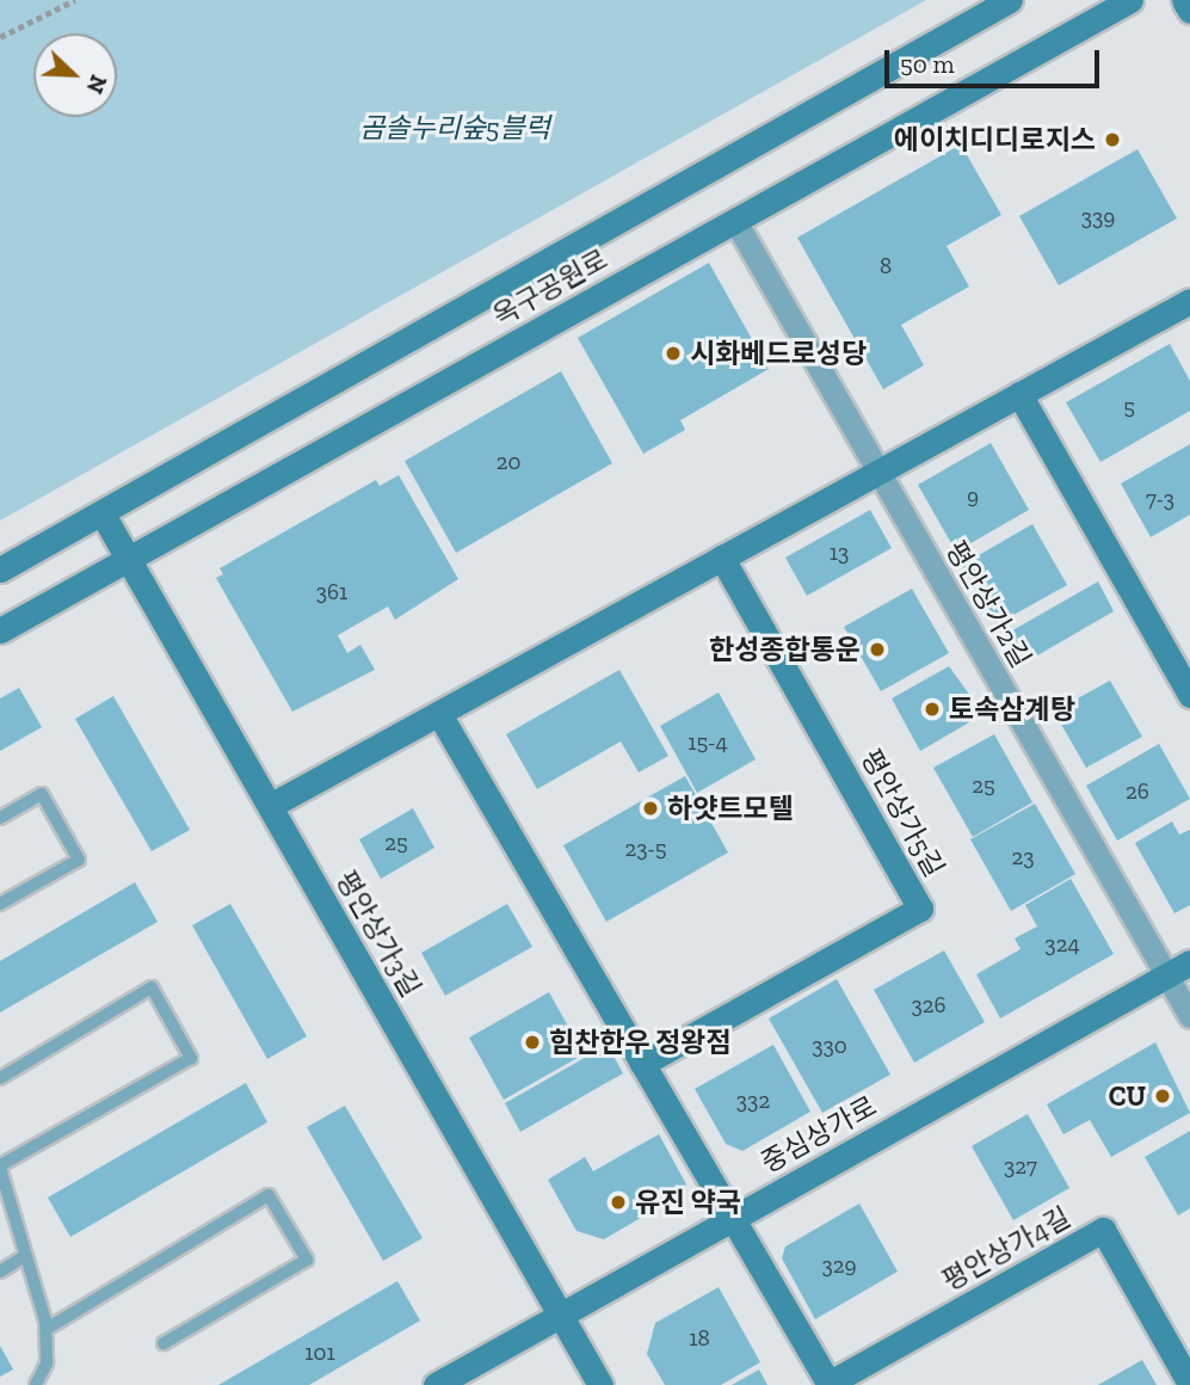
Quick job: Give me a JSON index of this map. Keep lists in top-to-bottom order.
{
  "streets": {
    "street": [
      "옥구공원로",
      "평안상가2길",
      "평안상가5길",
      "평안상가3길",
      "중심상가로",
      "평안상가4길"
    ]
  },
  "crossings": [
    ["옥구공원로", "평안상가2길"],
    ["옥구공원로", "평안상가3길"],
    ["평안상가2길", "중심상가로"],
    ["평안상가3길", "중심상가로"],
    ["중심상가로", "평안상가4길"]
  ],
  "parks": ["곰솔누리숲5블럭"],
  "places": [
    "에이치디디로지스",
    "시화베드로성당",
    "한성종합통운",
    "토속삼계탕",
    "하얏트모텔",
    "힘찬한우 정왕점",
    "CU",
    "유진 약국"
  ],
  "house_numbers": [
    "339",
    "8",
    "5",
    "20",
    "9",
    "7-3",
    "13",
    "361",
    "15-4",
    "25",
    "26",
    "25",
    "23-5",
    "23",
    "324",
    "326",
    "330",
    "332",
    "327",
    "329",
    "18",
    "101"
  ],
  "scale_bar": "50 m",
  "north": "bottom right"
}
